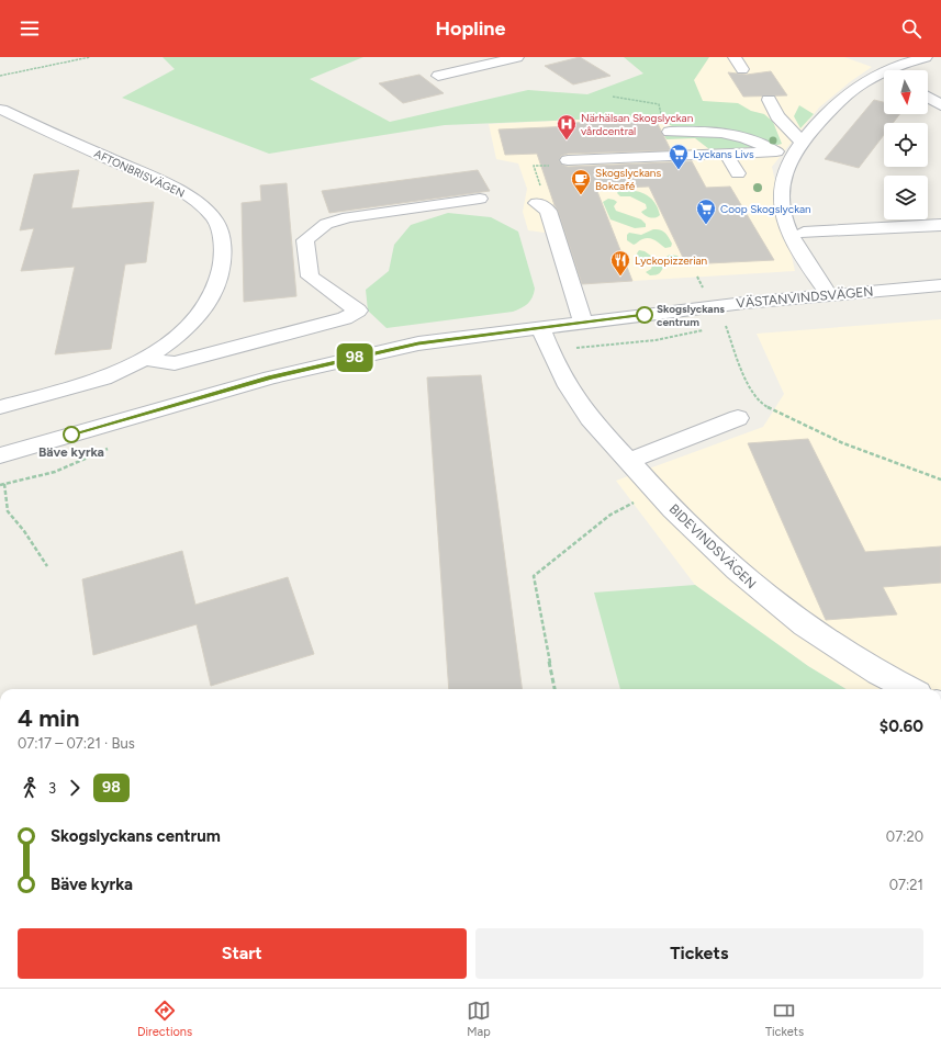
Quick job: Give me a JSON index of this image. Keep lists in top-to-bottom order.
{
  "streets": {
    "street": ["AFTONBRISVÄGEN", "VÄSTANVINDSVÄGEN", "BIDEVINDSVÄGEN"]
  },
  "crossings": [
    ["VÄSTANVINDSVÄGEN", "BIDEVINDSVÄGEN"]
  ],
  "places": {
    "hospital": ["Närhälsan Skogslyckan vårdcentral"],
    "supermarket": ["Lyckans Livs", "Coop Skogslyckan"],
    "cafe": ["Skogslyckans Bokcafé"],
    "restaurant": ["Lyckopizzerian"],
    "other": ["Skogslyckans centrum", "Bäve kyrka"]
  },
  "lines": ["bus line 98"],
  "north": "bottom",
  "page": {
    "header": "Hopline",
    "on_map": "98",
    "heading": ["4 min", "07:17 – 07:21 · Bus", "$0.60"],
    "legs": ["3", "98"],
    "list": [
      {
        "name": "Skogslyckans centrum",
        "value": "07:20"
      },
      {
        "name": "Bäve kyrka",
        "value": "07:21"
      }
    ],
    "buttons": ["Start", "Tickets"],
    "tabs": ["Directions", "Map", "Tickets"]
  }
}
